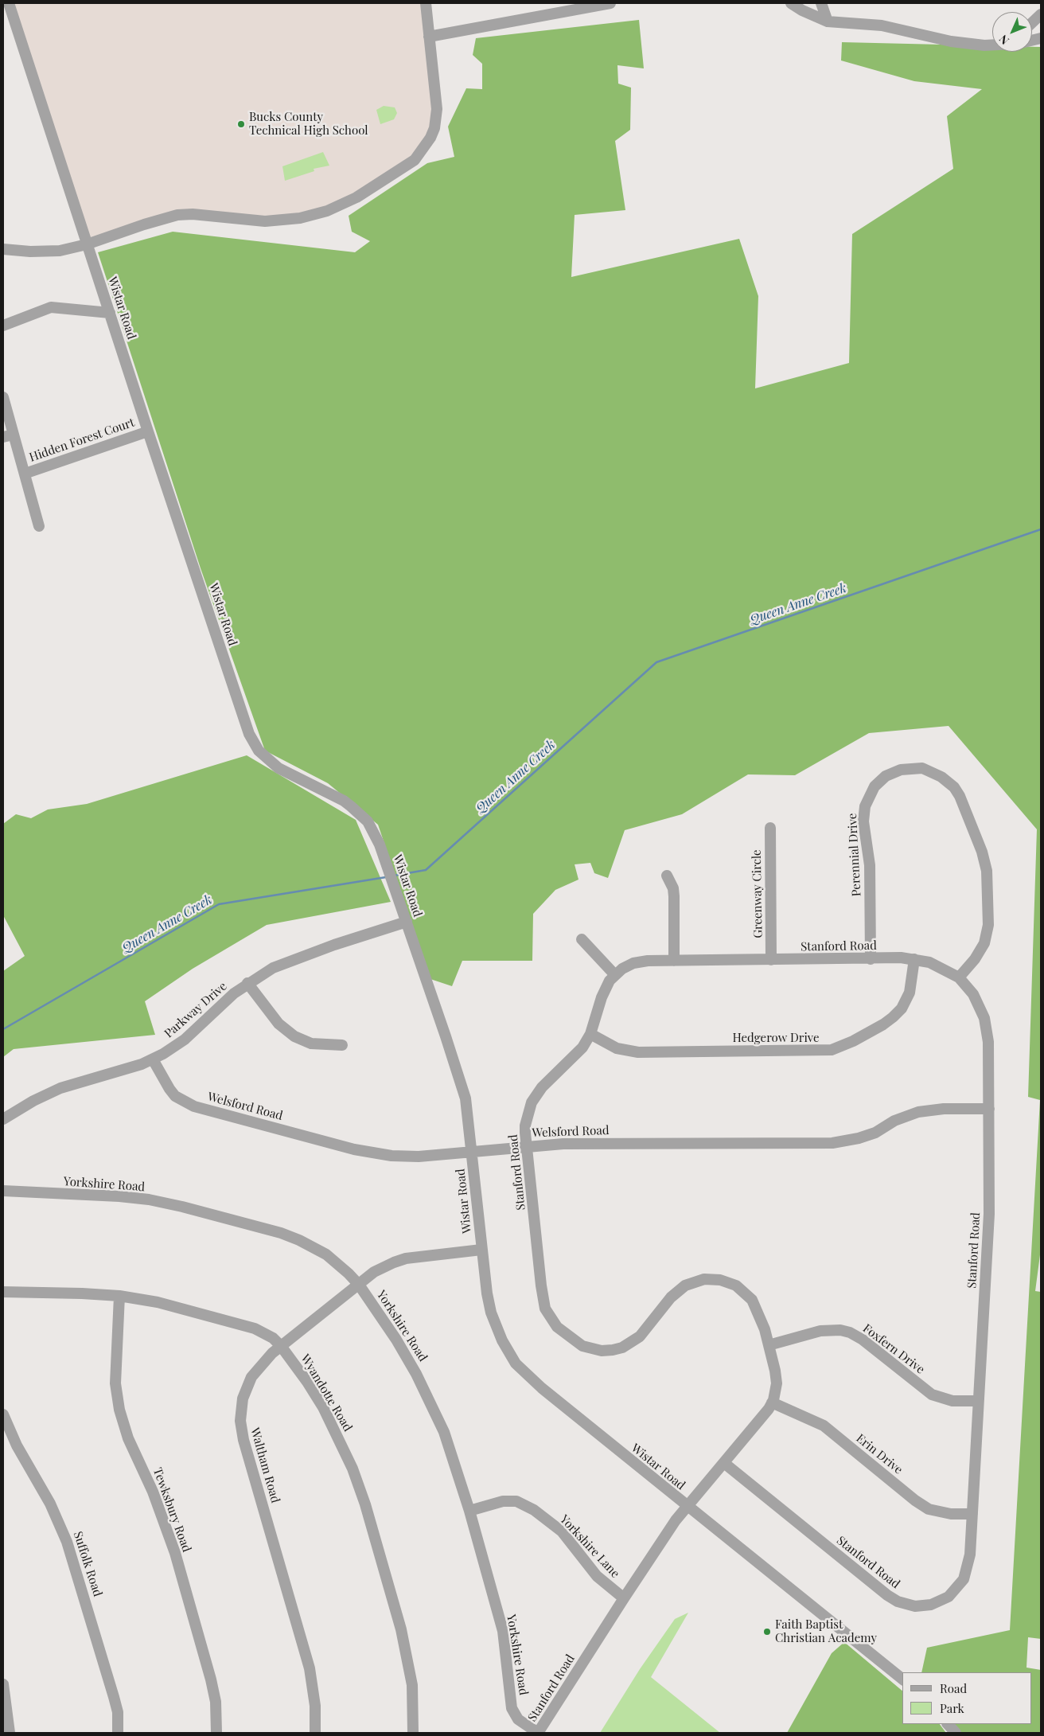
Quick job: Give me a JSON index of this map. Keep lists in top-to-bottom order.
{
  "streets": {
    "street": [
      "Wistar Road",
      "Hidden Forest Court",
      "Perennial Drive",
      "Greenway Circle",
      "Stanford Road",
      "Parkway Drive",
      "Hedgerow Drive",
      "Welsford Road",
      "Yorkshire Road",
      "Foxfern Drive",
      "Wyandotte Road",
      "Erin Drive",
      "Waltham Road",
      "Tewksbury Road",
      "Yorkshire Lane",
      "Suffolk Road"
    ]
  },
  "crossings": [
    ["Wistar Road", "Hidden Forest Court"],
    ["Wistar Road", "Stanford Road"],
    ["Wistar Road", "Parkway Drive"],
    ["Wistar Road", "Welsford Road"],
    ["Wistar Road", "Waltham Road"],
    ["Perennial Drive", "Stanford Road"],
    ["Greenway Circle", "Stanford Road"],
    ["Stanford Road", "Hedgerow Drive"],
    ["Stanford Road", "Welsford Road"],
    ["Stanford Road", "Yorkshire Road"],
    ["Stanford Road", "Foxfern Drive"],
    ["Stanford Road", "Erin Drive"],
    ["Stanford Road", "Yorkshire Lane"],
    ["Parkway Drive", "Welsford Road"],
    ["Yorkshire Road", "Waltham Road"],
    ["Yorkshire Road", "Yorkshire Lane"],
    ["Wyandotte Road", "Waltham Road"],
    ["Wyandotte Road", "Tewksbury Road"]
  ],
  "water": ["Queen Anne Creek"],
  "places": ["Bucks County Technical High School", "Faith Baptist Christian Academy"],
  "legend": ["Road", "Park"],
  "north": "bottom left"
}
